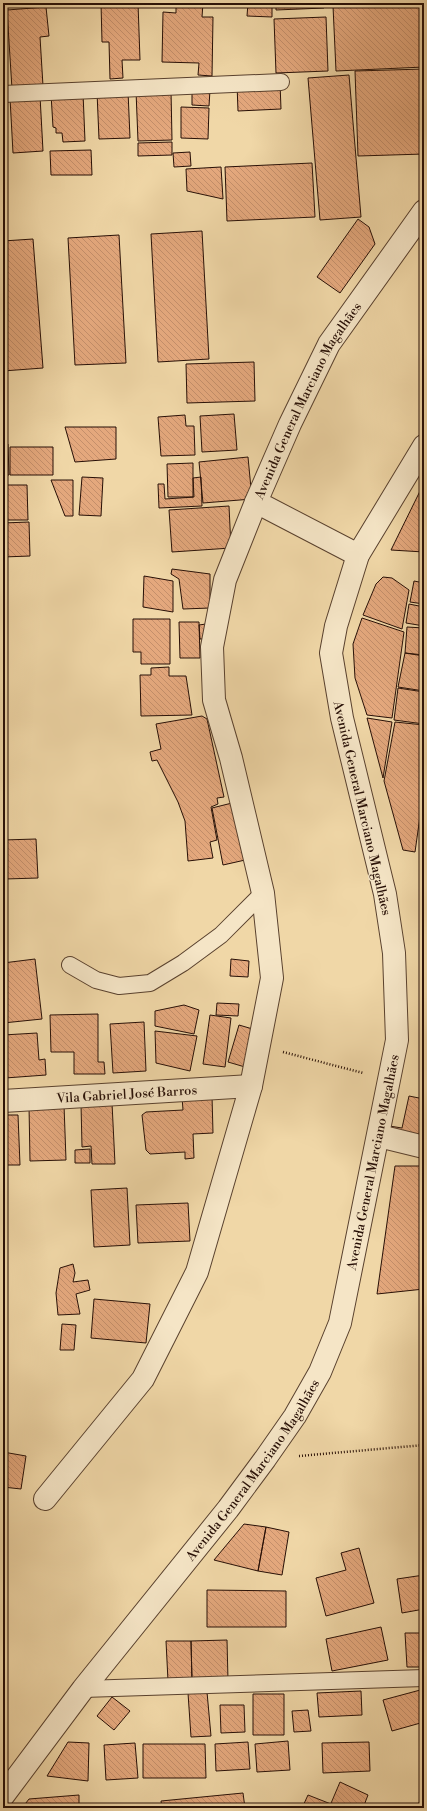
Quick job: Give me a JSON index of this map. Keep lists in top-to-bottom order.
{
  "streets": {
    "street": ["Avenida General Marciano Magalhães", "Vila Gabriel José Barros"]
  },
  "crossings": [
    ["Avenida General Marciano Magalhães", "Vila Gabriel José Barros"]
  ]
}
